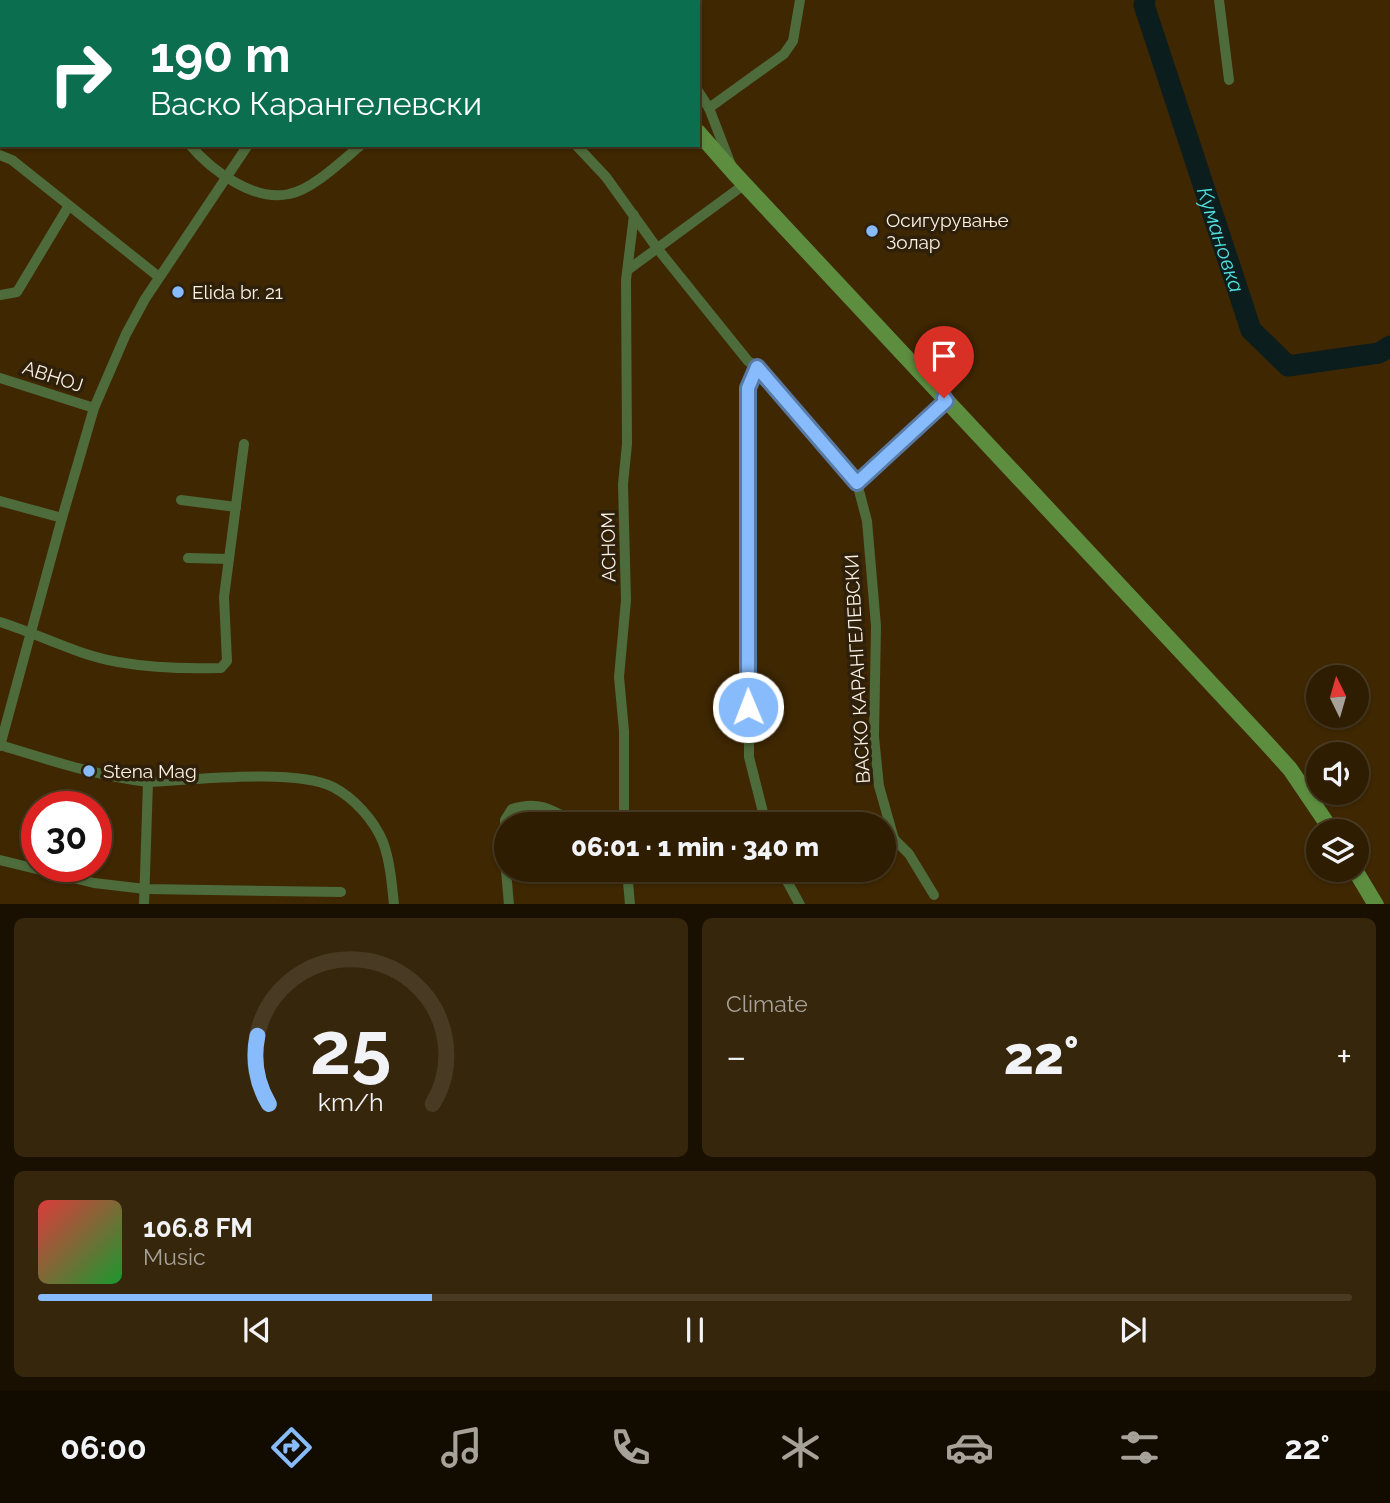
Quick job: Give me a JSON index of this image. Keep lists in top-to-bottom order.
{
  "streets": {
    "street": ["АВНОЈ", "АСНОМ", "ВАСКО КАРАНГЕЛЕВСКИ"]
  },
  "crossings": [
    ["АСНОМ", "ВАСКО КАРАНГЕЛЕВСКИ"]
  ],
  "water": ["Кумановка"],
  "places": ["Осигурување Золар", "Elida br. 21", "Stena Mag"],
  "north": "top",
  "page": {
    "turn": ["190 m", "Васко Карангелевски"],
    "limit": "30",
    "trip": "06:01 · 1 min · 340 m",
    "tile": "Climate",
    "heat": ["−", "22°", "+"],
    "song": ["106.8 FM", "Music"],
    "tabs": ["06:00", "22°"],
    "gauge": ["25", "km/h"]
  }
}
